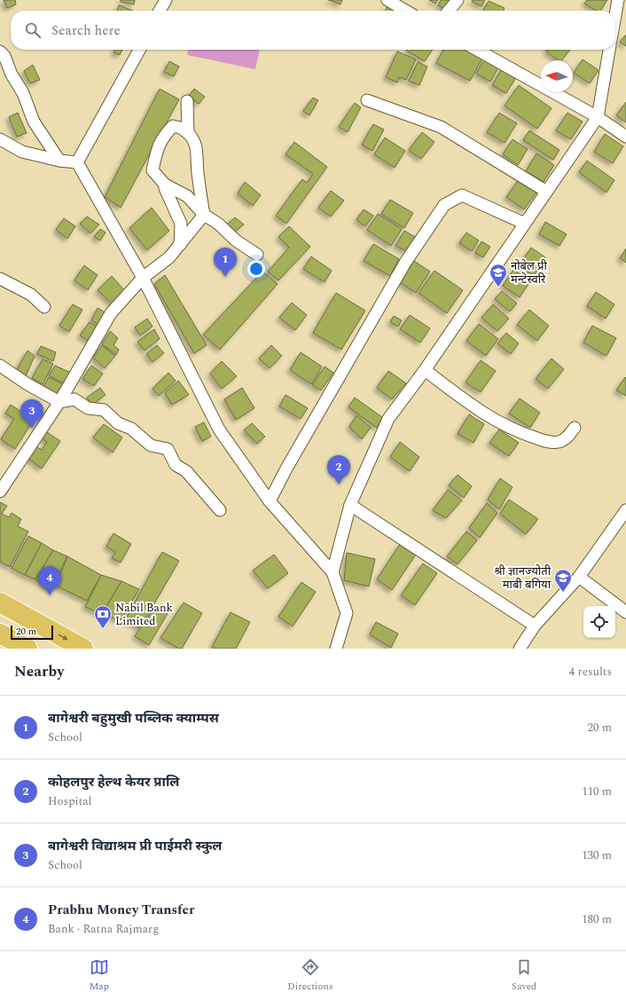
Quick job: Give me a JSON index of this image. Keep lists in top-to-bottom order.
{
  "places": {
    "school or university": ["नोबेल प्री मन्टेस्वरि", "श्री ज्ञानज्योती माबी बगिया"],
    "bank": ["Nabil Bank Limited"]
  },
  "scale_bar": "20 m",
  "north": "left",
  "page": {
    "search": "Search here",
    "pins": [
      "1",
      "3",
      "2",
      "4"
    ],
    "scale": "20 m",
    "heading": ["Nearby", "4 results"],
    "list": [
      {
        "mark": "1",
        "name": "बागेश्वरी बहुमुखी पब्लिक क्याम्पस",
        "note": "School",
        "value": "20 m"
      },
      {
        "mark": "2",
        "name": "कोहलपुर हेल्थ केयर प्रालि",
        "note": "Hospital",
        "value": "110 m"
      },
      {
        "mark": "3",
        "name": "बागेश्वरी विद्याश्रम प्री पाईमरी स्कुल",
        "note": "School",
        "value": "130 m"
      },
      {
        "mark": "4",
        "name": "Prabhu Money Transfer",
        "note": "Bank · Ratna Rajmarg",
        "value": "180 m"
      }
    ],
    "nav": ["Map", "Directions", "Saved"]
  }
}
